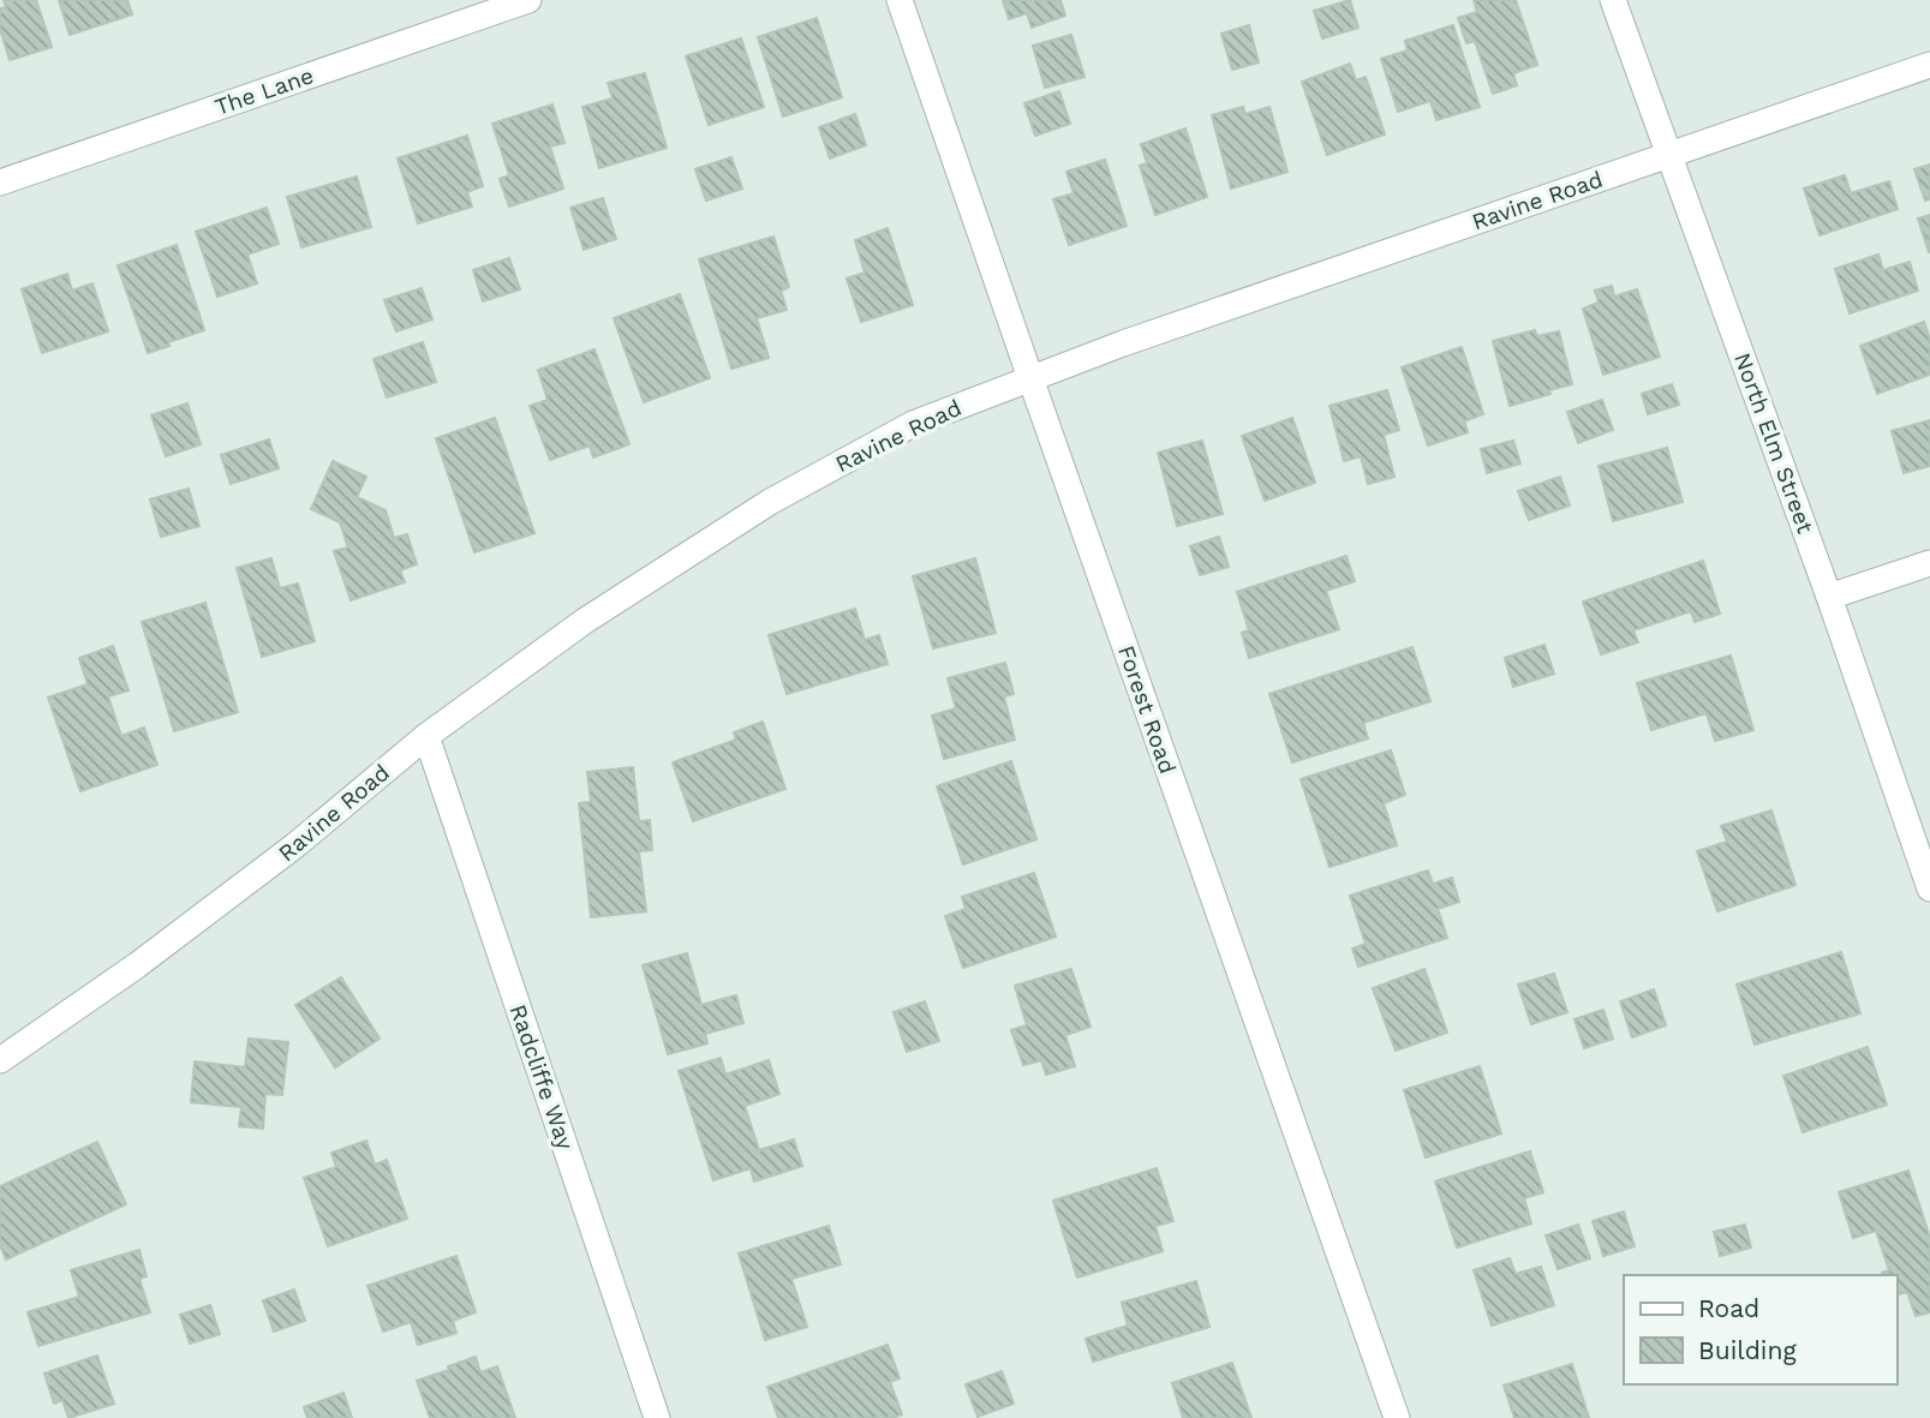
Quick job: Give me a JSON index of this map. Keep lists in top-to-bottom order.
{
  "streets": {
    "street": [
      "The Lane",
      "Ravine Road",
      "North Elm Street",
      "Forest Road",
      "Radcliffe Way"
    ]
  },
  "crossings": [
    ["Ravine Road", "North Elm Street"],
    ["Ravine Road", "Forest Road"],
    ["Ravine Road", "Radcliffe Way"]
  ],
  "legend": ["Road", "Building"]
}
